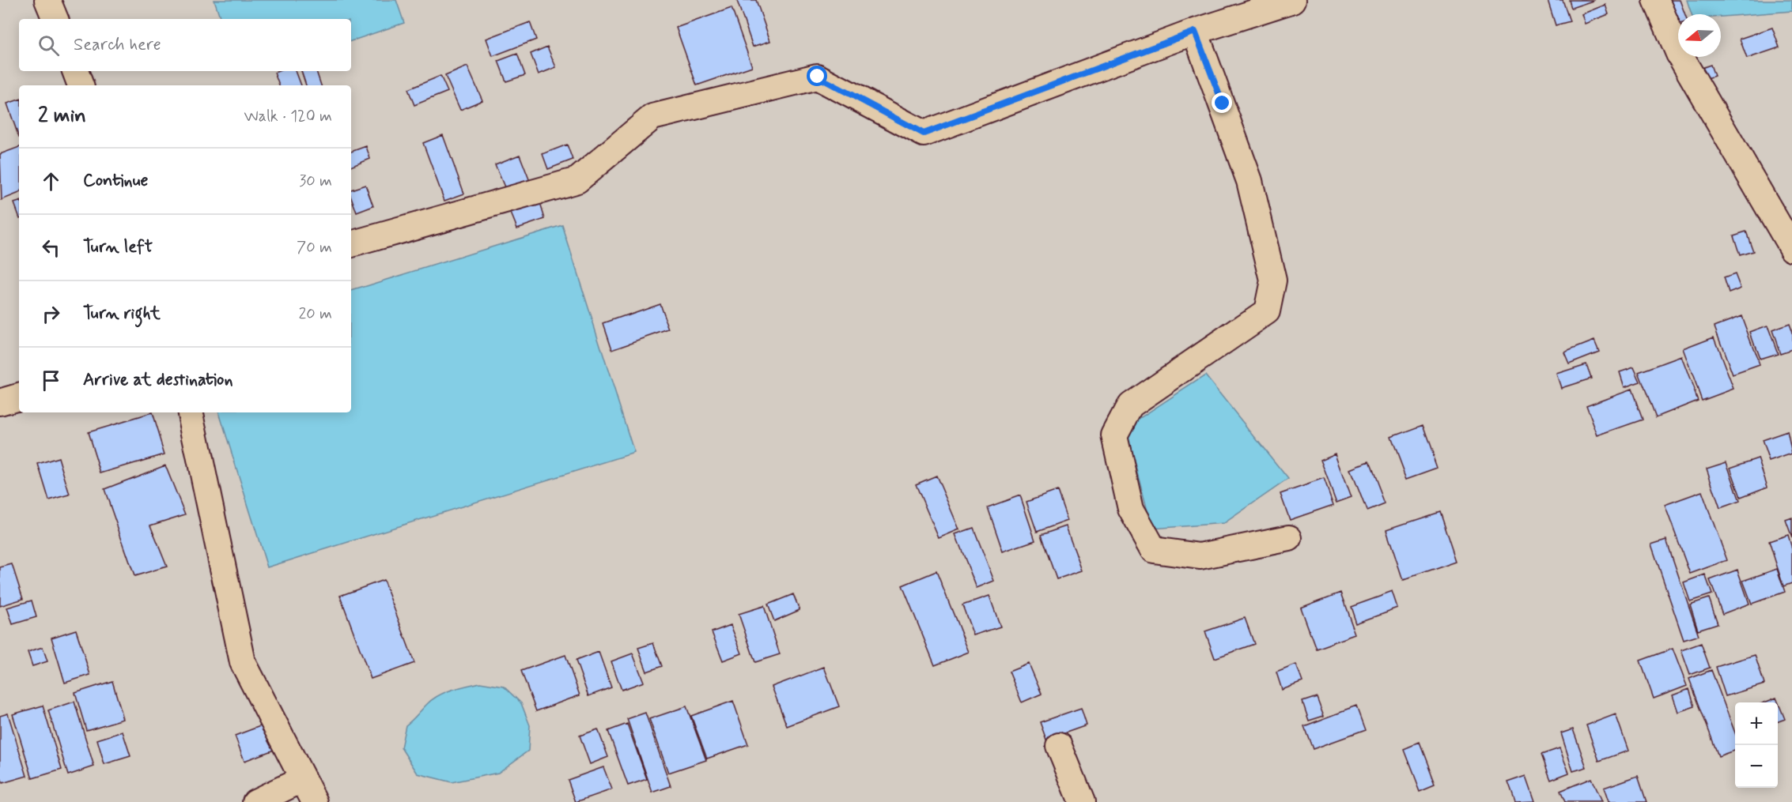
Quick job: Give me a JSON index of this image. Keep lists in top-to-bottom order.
{
  "north": "left",
  "page": {
    "search": "Search here",
    "heading": ["2 min", "Walk · 120 m"],
    "list": [
      ["Continue", "30 m"],
      ["Turn left", "70 m"],
      ["Turn right", "20 m"],
      "Arrive at destination"
    ],
    "map_buttons": ["+", "−"]
  }
}
